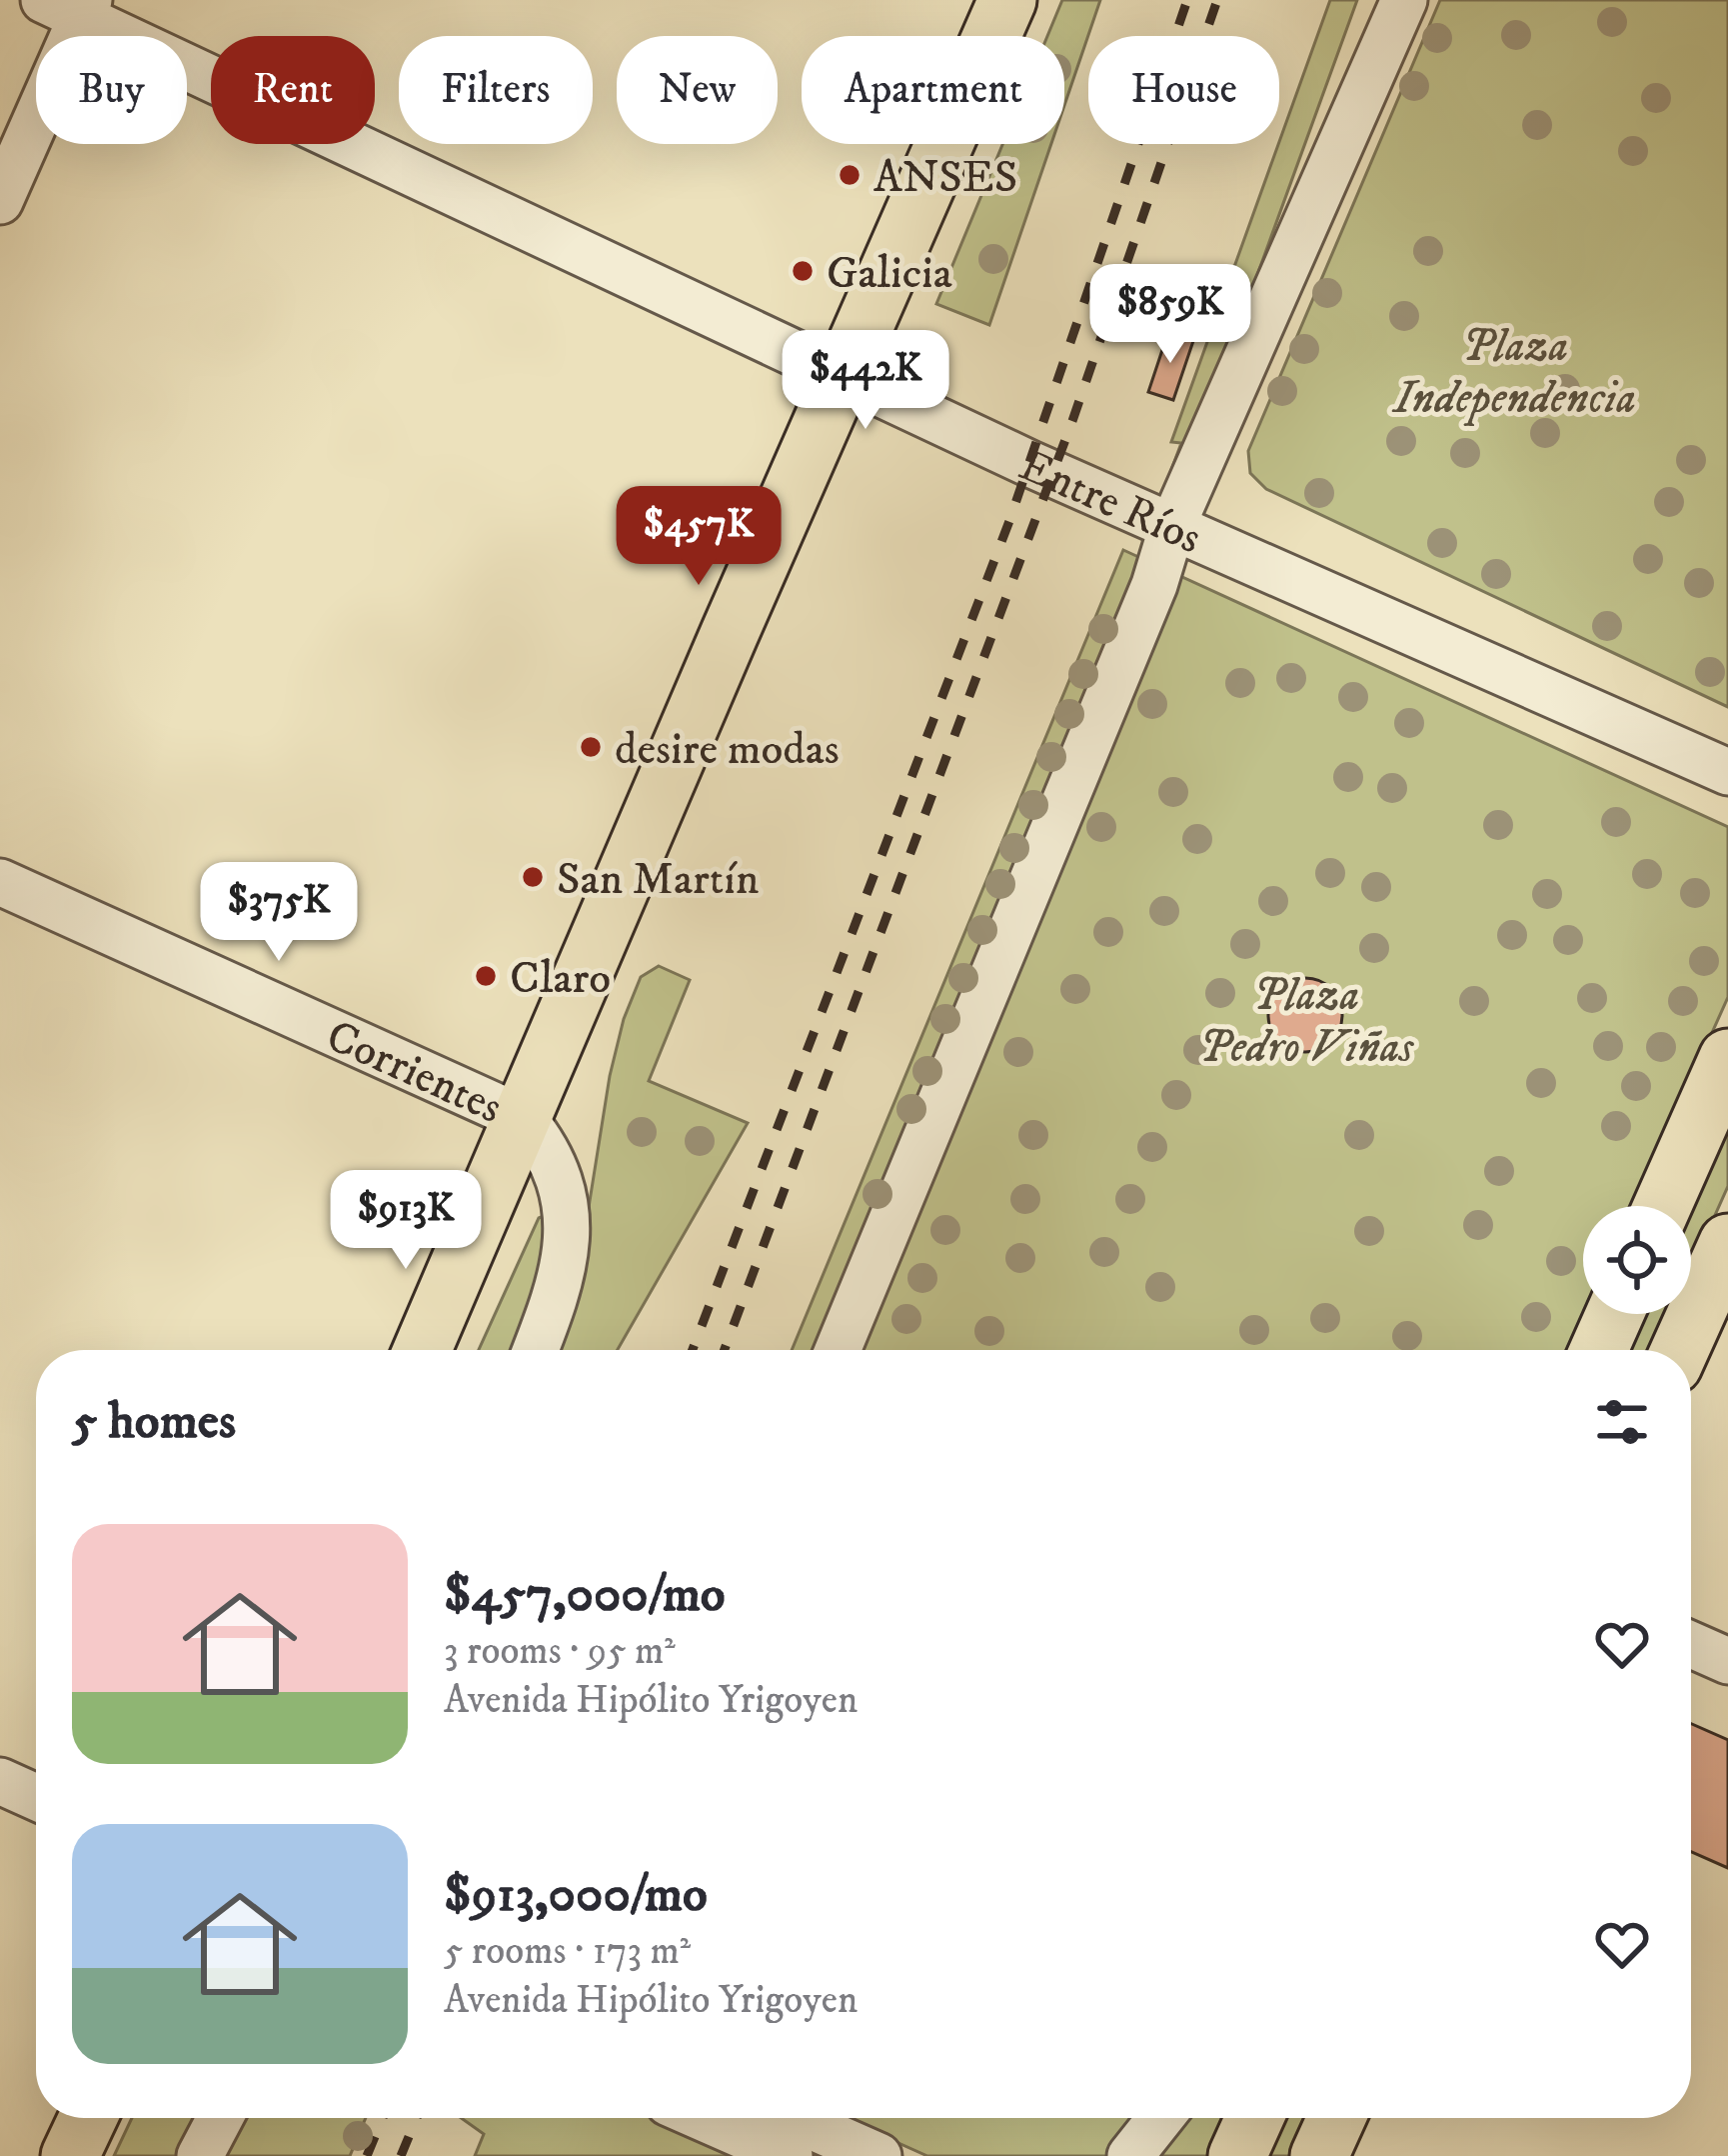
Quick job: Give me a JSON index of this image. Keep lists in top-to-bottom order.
{
  "streets": {
    "street": ["Entre Ríos", "Corrientes"]
  },
  "parks": ["Plaza Independencia", "Plaza Pedro Viñas"],
  "places": [
    "ANSES",
    "Galicia",
    "desire modas",
    "San Martín",
    "Claro"
  ],
  "page": {
    "chip": [
      "Buy",
      "Rent",
      "Filters",
      "New",
      "Apartment",
      "House"
    ],
    "price": [
      "$859K",
      "$442K",
      "$457K",
      "$375K",
      "$913K"
    ],
    "heading": "5 homes",
    "list": [
      {
        "name": "$457,000/mo",
        "note": "3 rooms · 95 m² · Avenida Hipólito Yrigoyen"
      },
      {
        "name": "$913,000/mo",
        "note": "5 rooms · 173 m² · Avenida Hipólito Yrigoyen"
      }
    ]
  }
}
